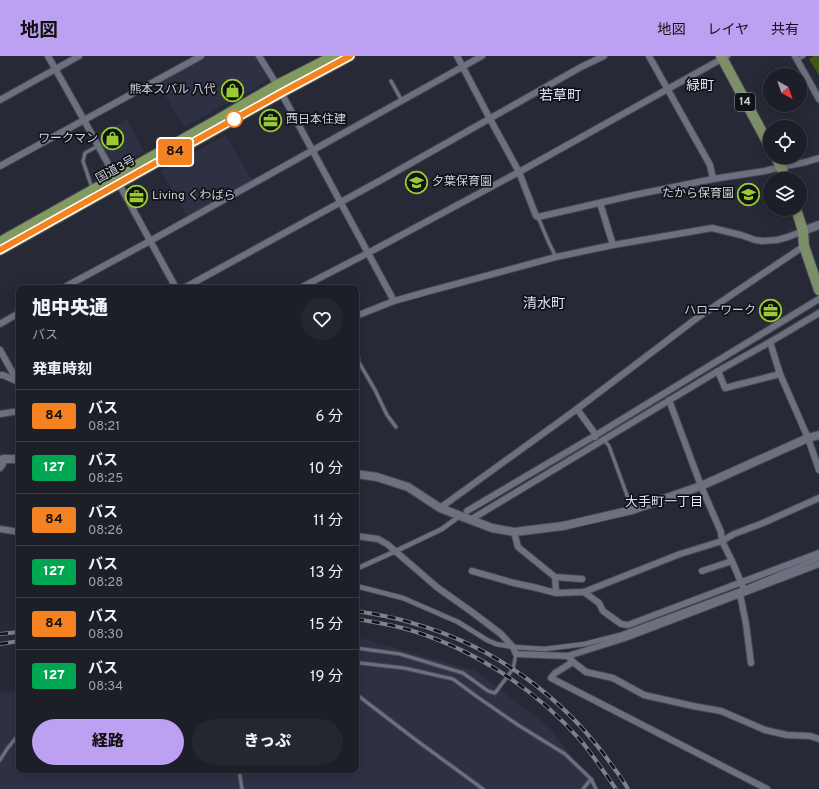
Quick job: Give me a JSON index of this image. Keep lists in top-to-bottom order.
{
  "streets": {
    "highway": ["国道3号"],
    "main road": ["14"]
  },
  "districts": [
    "緑町",
    "若草町",
    "清水町",
    "大手町一丁目"
  ],
  "places": {
    "shop": ["熊本スバル 八代", "ワークマン"],
    "office": ["西日本住建", "Living くわばら", "ハローワーク"],
    "school or university": ["夕葉保育園", "たから保育園"]
  },
  "lines": ["bus line 84"],
  "north": "bottom right",
  "page": {
    "header": "地図",
    "nav": ["地図", "レイヤ", "共有"],
    "on_map": "84",
    "heading": [
      ["旭中央通", "バス"],
      "発車時刻"
    ],
    "list": [
      {
        "mark": "84",
        "name": "バス",
        "note": "08:21",
        "value": "6 分"
      },
      {
        "mark": "127",
        "name": "バス",
        "note": "08:25",
        "value": "10 分"
      },
      {
        "mark": "84",
        "name": "バス",
        "note": "08:26",
        "value": "11 分"
      },
      {
        "mark": "127",
        "name": "バス",
        "note": "08:28",
        "value": "13 分"
      },
      {
        "mark": "84",
        "name": "バス",
        "note": "08:30",
        "value": "15 分"
      },
      {
        "mark": "127",
        "name": "バス",
        "note": "08:34",
        "value": "19 分"
      }
    ],
    "buttons": ["経路", "きっぷ"]
  }
}
